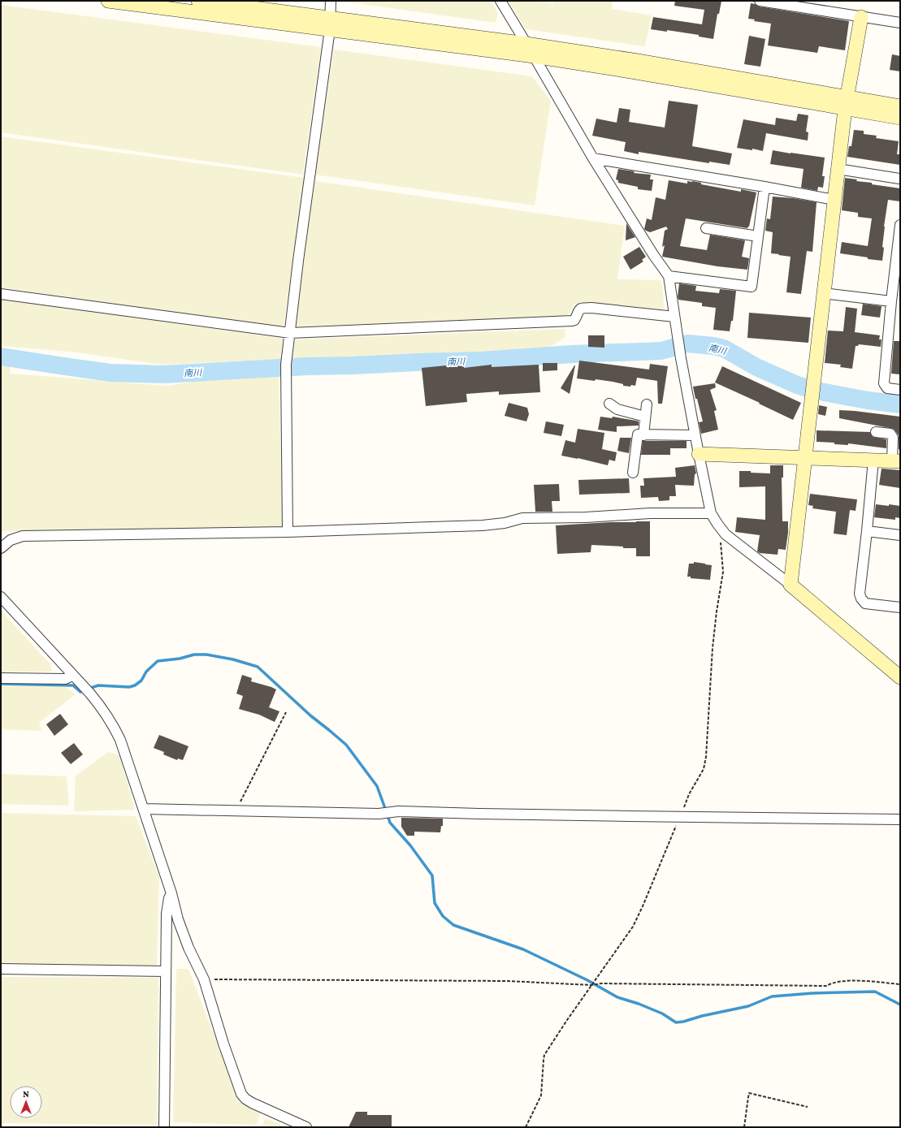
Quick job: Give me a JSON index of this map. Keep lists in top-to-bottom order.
{
  "water": ["南川"],
  "north": "top"
}
